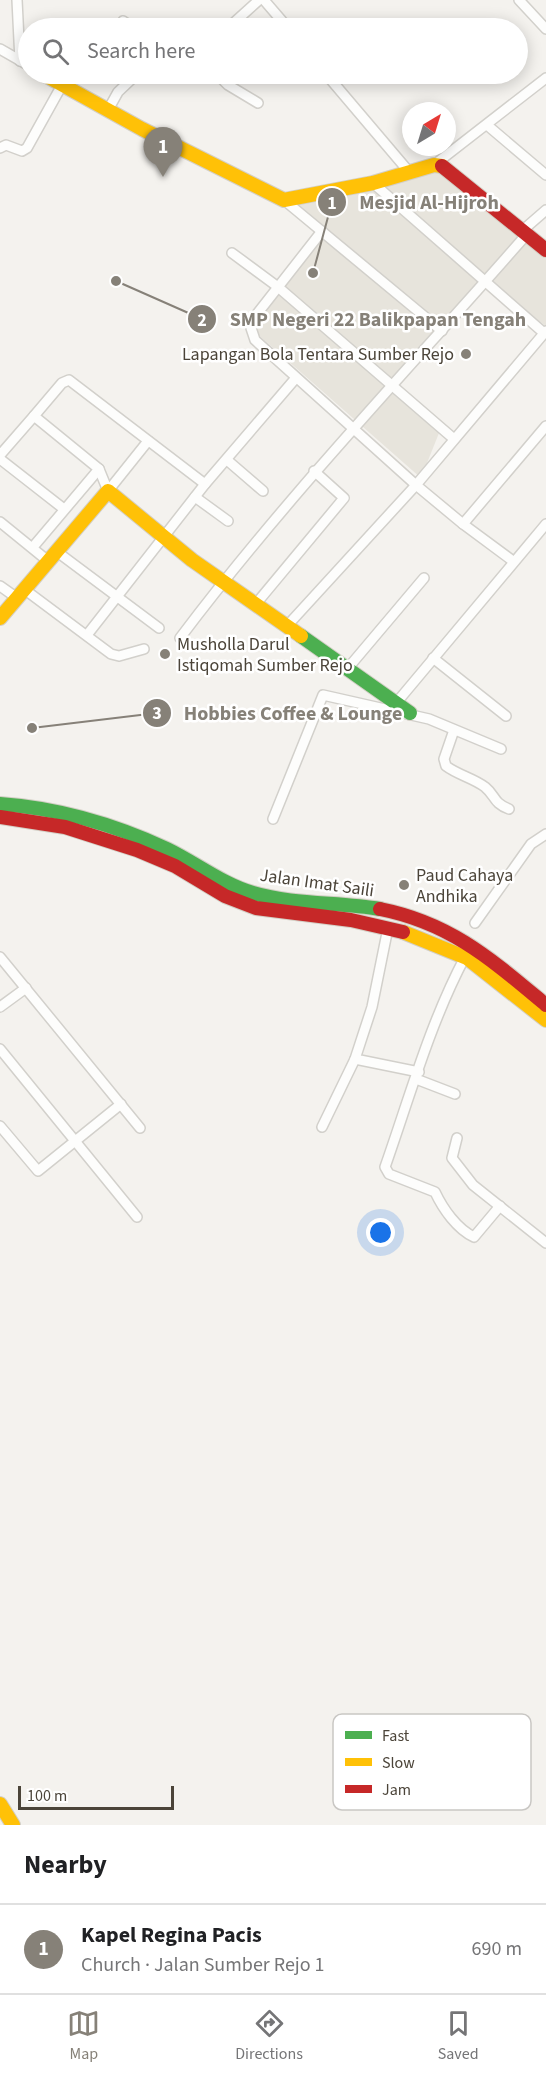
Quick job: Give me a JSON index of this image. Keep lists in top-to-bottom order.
{
  "streets": {
    "main road": ["Jalan Imat Saili"]
  },
  "places": [
    "Mesjid Al-Hijroh",
    "SMP Negeri 22 Balikpapan Tengah",
    "Lapangan Bola Tentara Sumber Rejo",
    "Musholla Darul Istiqomah Sumber Rejo",
    "Hobbies Coffee & Lounge",
    "Paud Cahaya Andhika"
  ],
  "legend": ["Fast", "Slow", "Jam"],
  "scale_bar": "100 m",
  "north": "top right",
  "page": {
    "search": "Search here",
    "pins": "1",
    "scale": "100 m",
    "heading": "Nearby",
    "list": [
      {
        "mark": "1",
        "name": "Kapel Regina Pacis",
        "note": "Church · Jalan Sumber Rejo 1",
        "value": "690 m"
      }
    ],
    "nav": ["Map", "Directions", "Saved"]
  }
}
